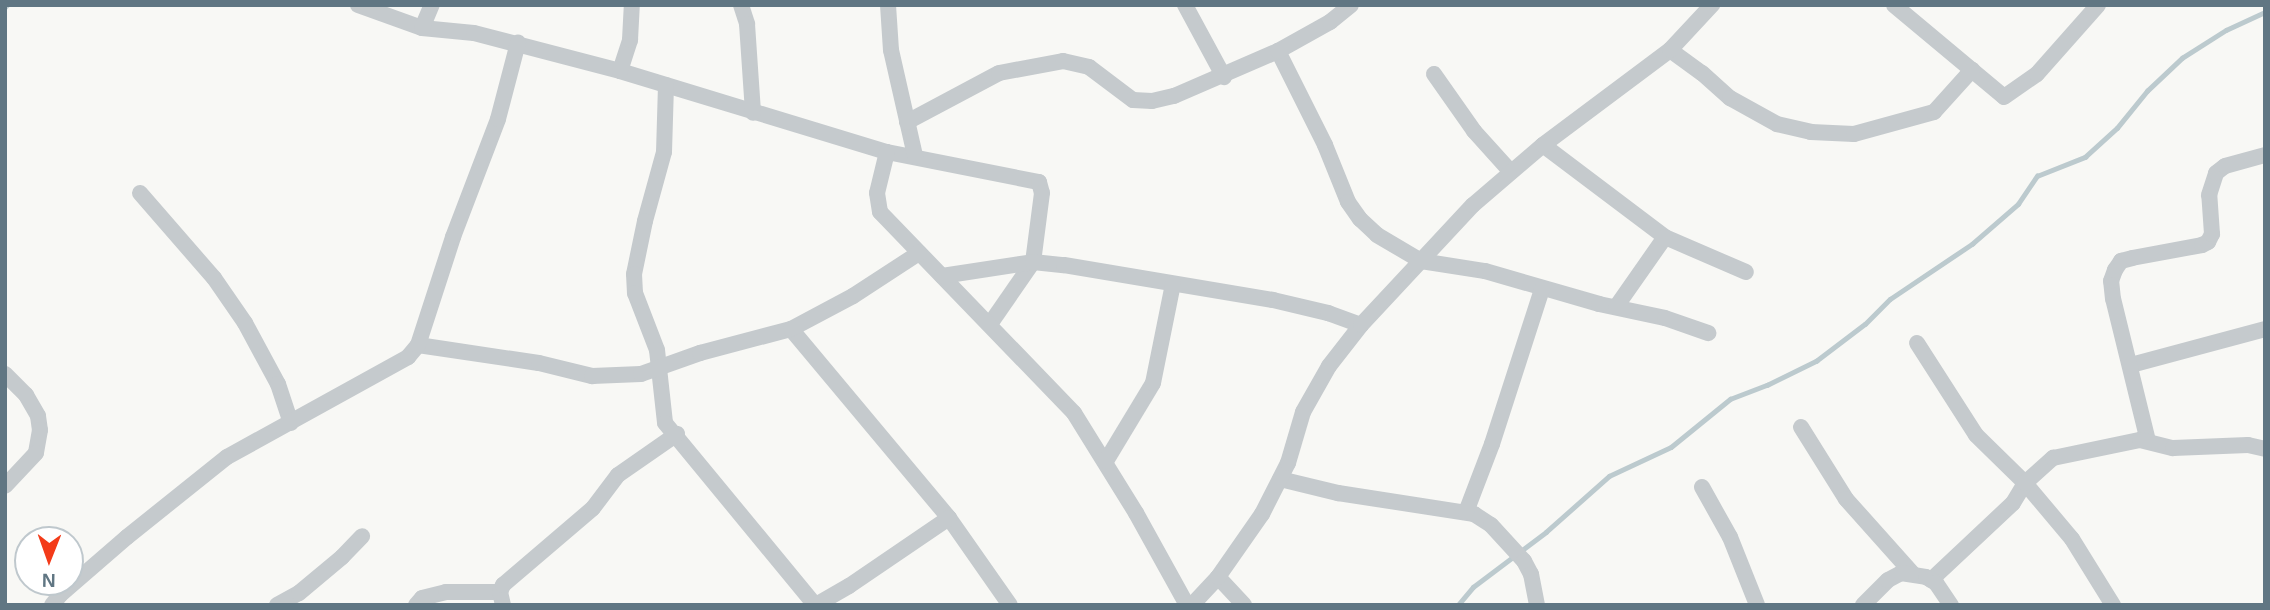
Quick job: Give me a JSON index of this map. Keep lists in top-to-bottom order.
{
  "north": "bottom"
}
